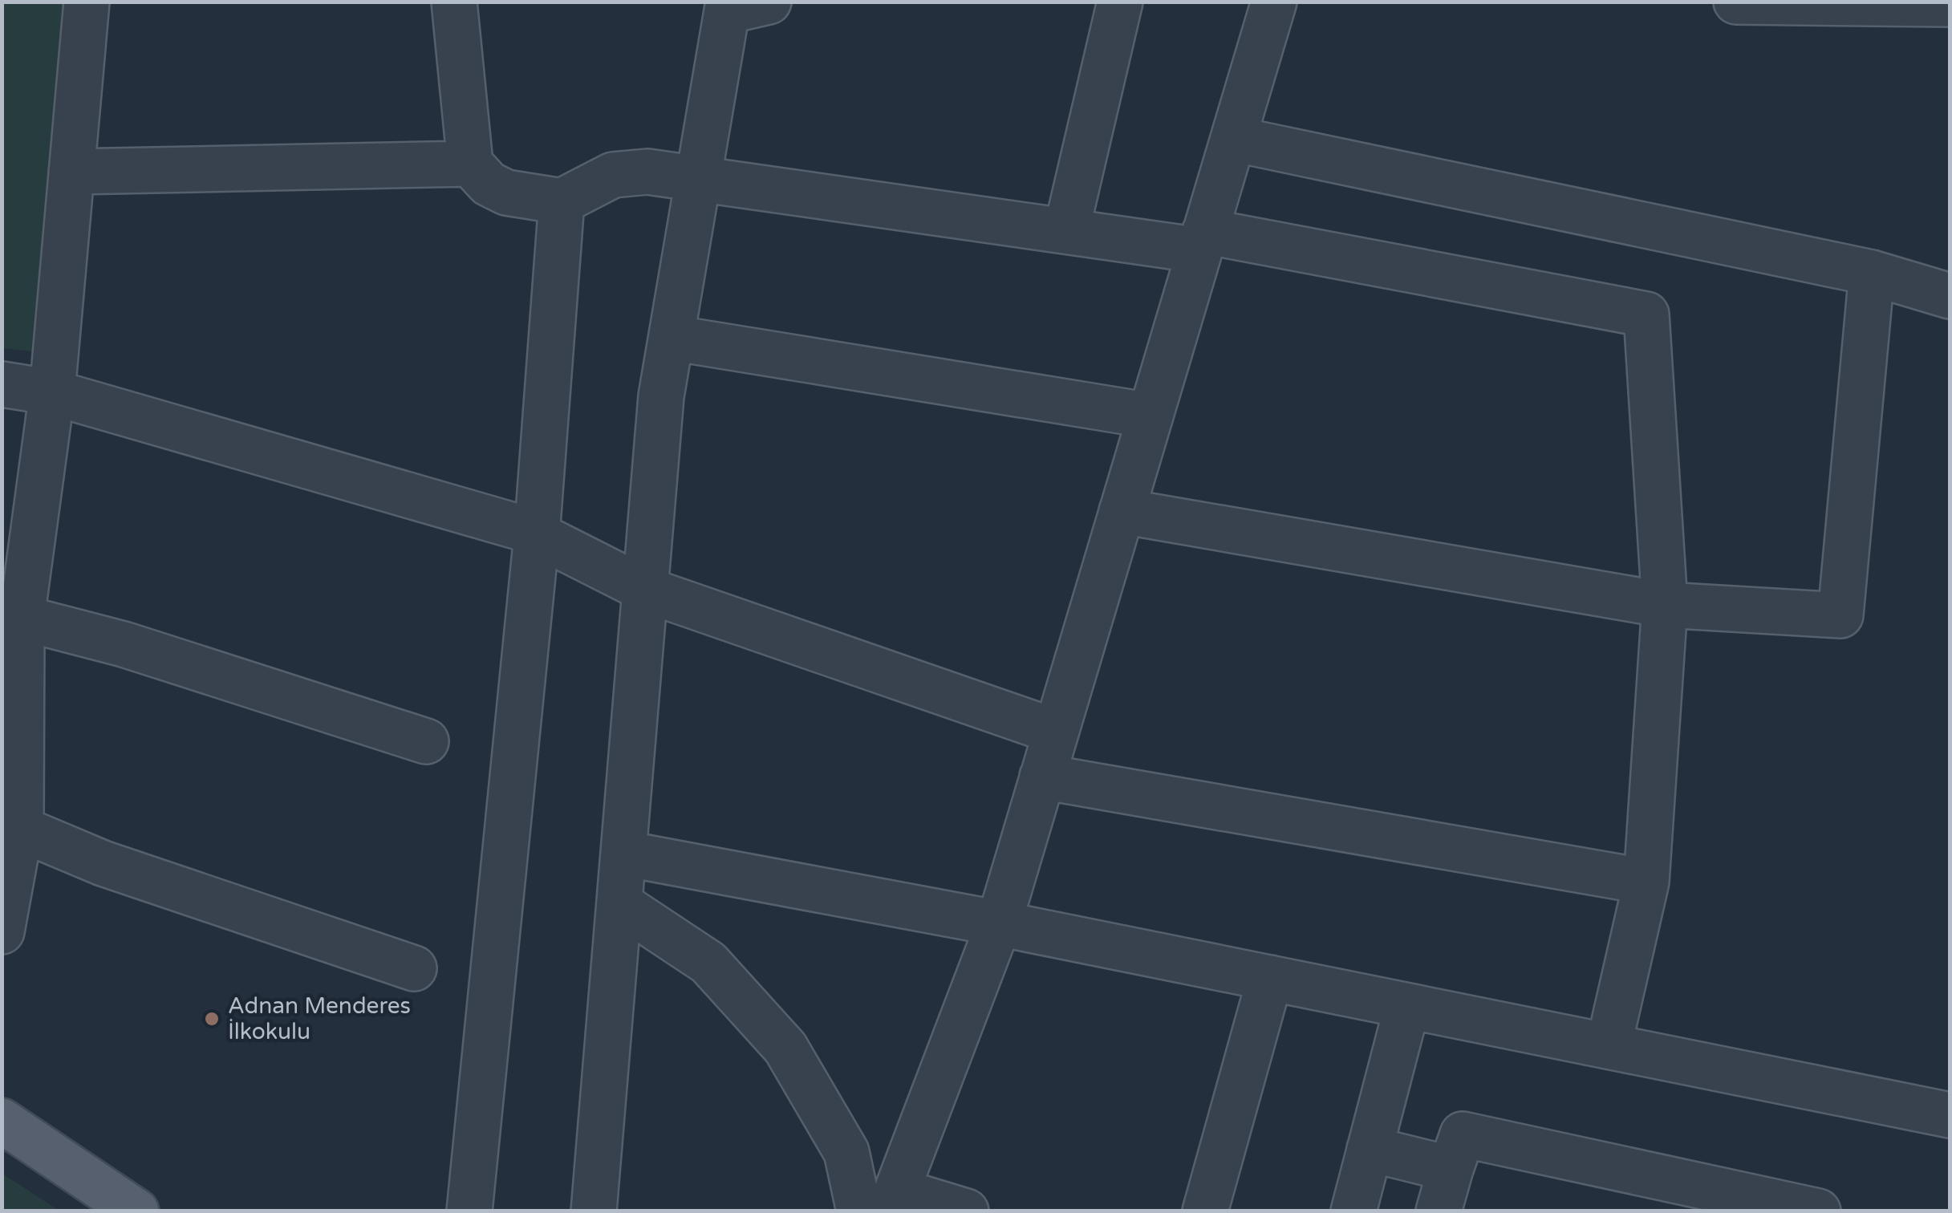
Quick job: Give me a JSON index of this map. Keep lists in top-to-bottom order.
{
  "places": ["Adnan Menderes İlkokulu"]
}
